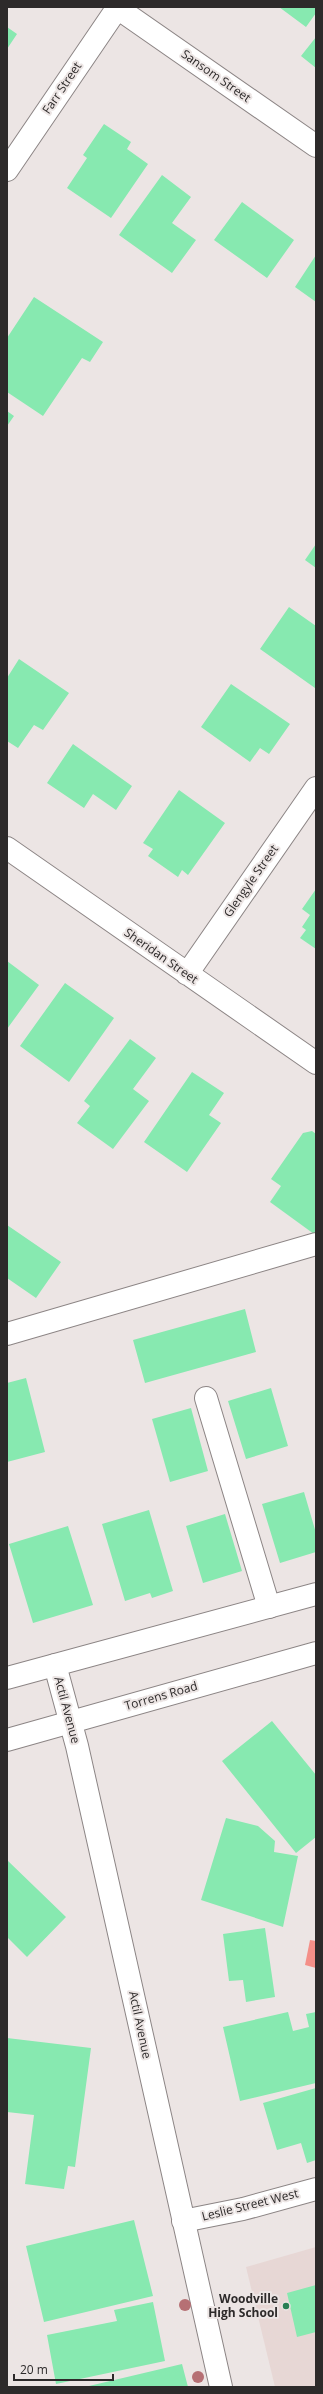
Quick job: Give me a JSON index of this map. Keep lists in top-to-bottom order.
{
  "streets": {
    "street": [
      "Sansom Street",
      "Farr Street",
      "Glengyle Street",
      "Sheridan Street",
      "Torrens Road",
      "Actil Avenue",
      "Leslie Street West"
    ]
  },
  "crossings": [
    ["Sansom Street", "Farr Street"],
    ["Glengyle Street", "Sheridan Street"],
    ["Torrens Road", "Actil Avenue"],
    ["Actil Avenue", "Leslie Street West"]
  ],
  "places": ["Woodville High School"],
  "scale_bar": "20 m"
}
